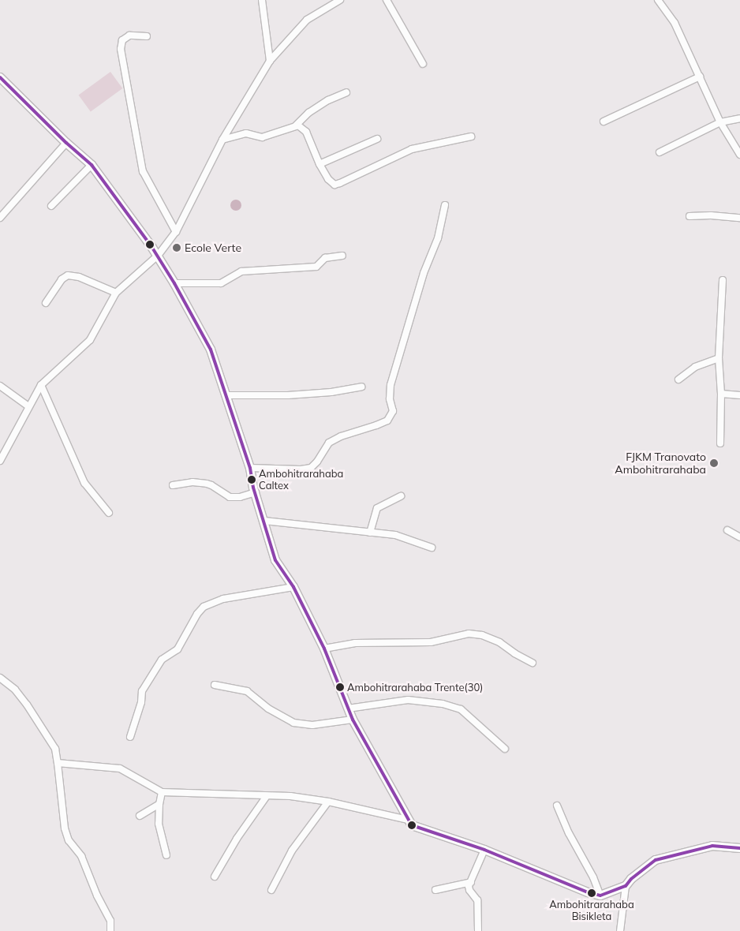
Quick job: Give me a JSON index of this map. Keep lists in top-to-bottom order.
{
  "places": [
    "Ecole Verte",
    "FJKM Tranovato Ambohitrarahaba",
    "Ambohitrarahaba Caltex",
    "Ambohitrarahaba Trente(30)",
    "Ambohitrarahaba Bisikleta"
  ]
}
